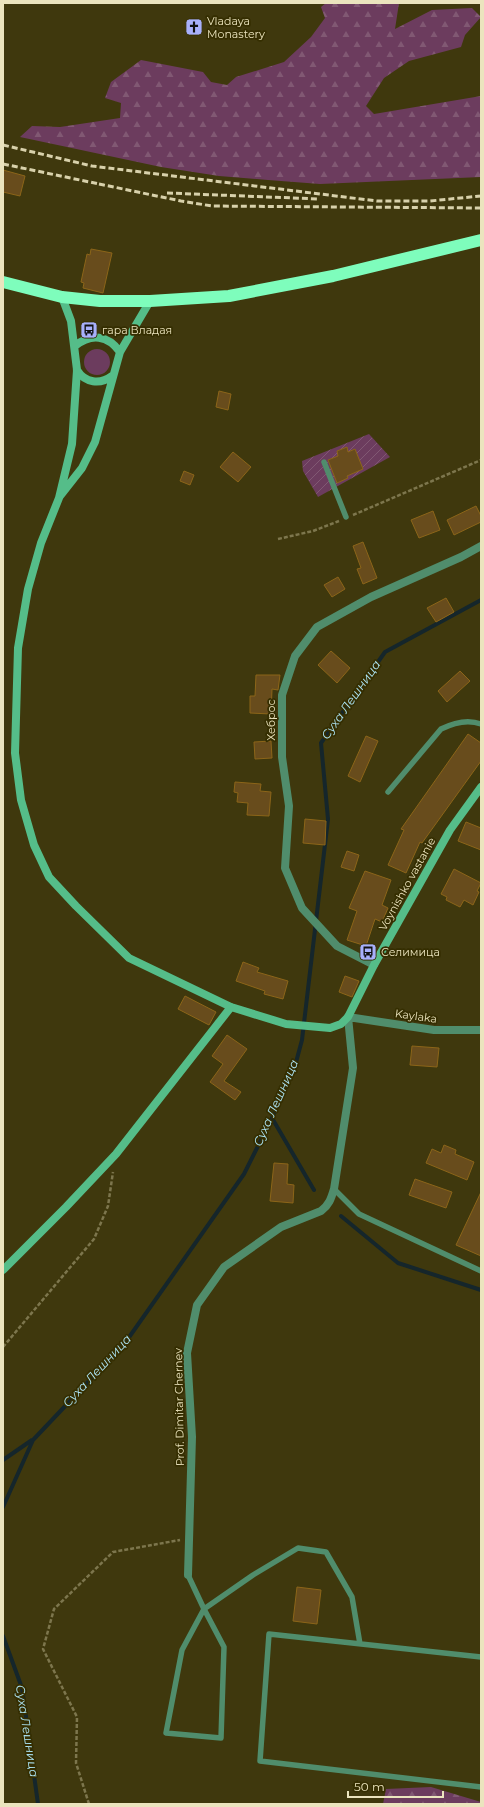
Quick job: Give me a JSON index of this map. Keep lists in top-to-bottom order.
{
  "streets": {
    "street": [
      "Хеброс",
      "Voynishko vastanie",
      "Kaylaka",
      "Prof. Dimitar Chernev"
    ]
  },
  "crossings": [
    ["Хеброс", "Voynishko vastanie"],
    ["Voynishko vastanie", "Kaylaka"]
  ],
  "water": ["Суха Лешница"],
  "places": {
    "church": ["Vladaya Monastery"],
    "bus stop": ["гара Владая", "Селимица"]
  },
  "scale_bar": "50 m"
}
